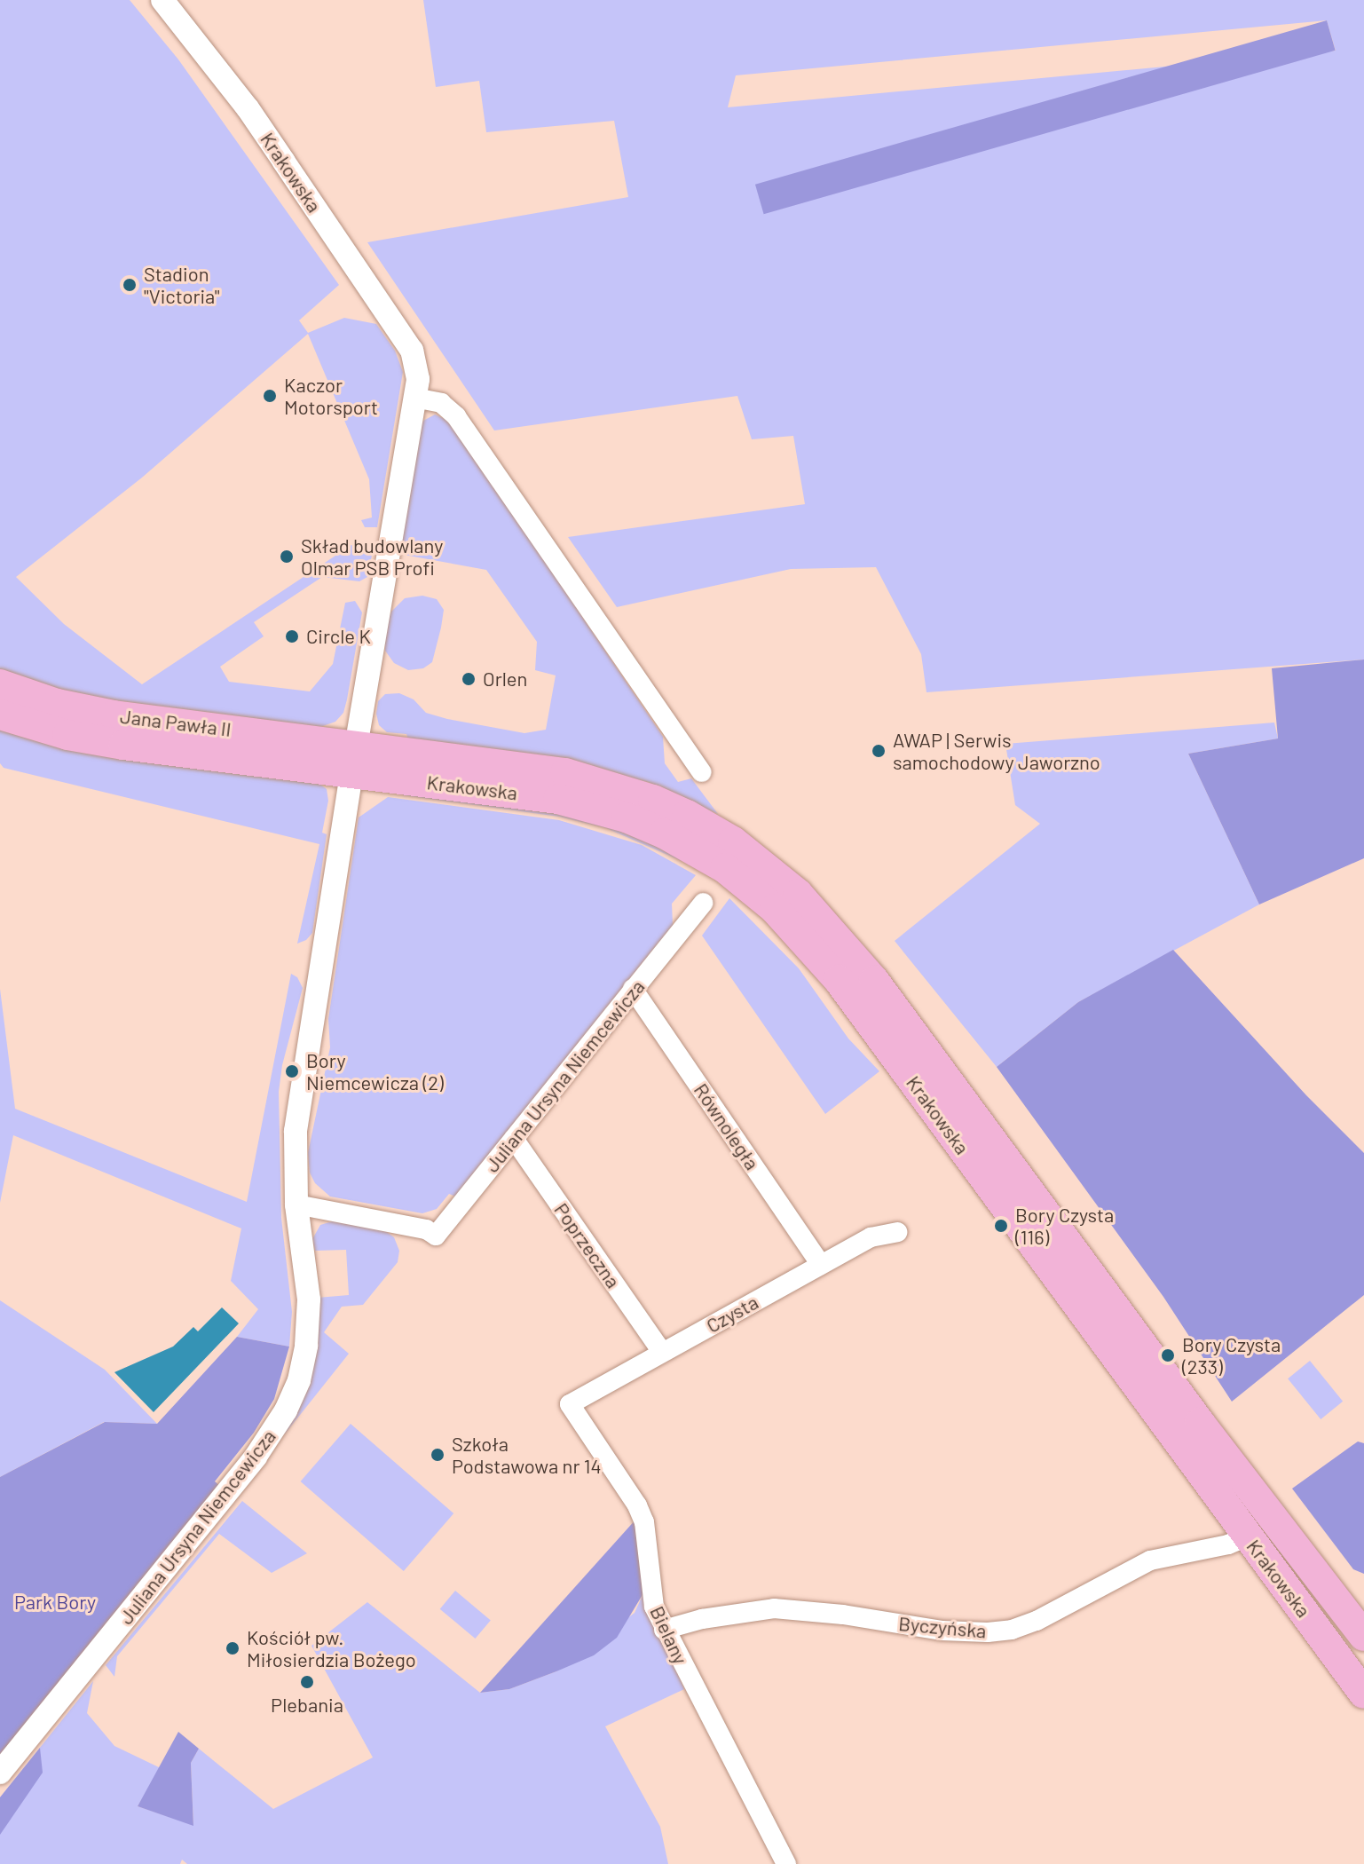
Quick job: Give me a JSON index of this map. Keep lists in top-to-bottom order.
{
  "streets": {
    "main road": ["Krakowska", "Jana Pawła II"],
    "street": [
      "Juliana Ursyna Niemcewicza",
      "Równoległa",
      "Poprzeczna",
      "Czysta",
      "Byczyńska",
      "Bielany"
    ]
  },
  "crossings": [
    ["Krakowska", "Jana Pawła II"],
    ["Krakowska", "Juliana Ursyna Niemcewicza"],
    ["Krakowska", "Byczyńska"],
    ["Jana Pawła II", "Juliana Ursyna Niemcewicza"],
    ["Juliana Ursyna Niemcewicza", "Równoległa"],
    ["Juliana Ursyna Niemcewicza", "Poprzeczna"],
    ["Równoległa", "Czysta"],
    ["Poprzeczna", "Czysta"],
    ["Czysta", "Bielany"],
    ["Byczyńska", "Bielany"]
  ],
  "parks": ["Park Bory"],
  "places": [
    "Stadion \"Victoria\"",
    "Kaczor Motorsport",
    "Skład budowlany Olmar PSB Profi",
    "Circle K",
    "Orlen",
    "AWAP | Serwis samochodowy Jaworzno",
    "Bory Niemcewicza (2)",
    "Bory Czysta (116)",
    "Bory Czysta (233)",
    "Szkoła Podstawowa nr 14",
    "Kościół pw. Miłosierdzia Bożego",
    "Plebania"
  ]
}
